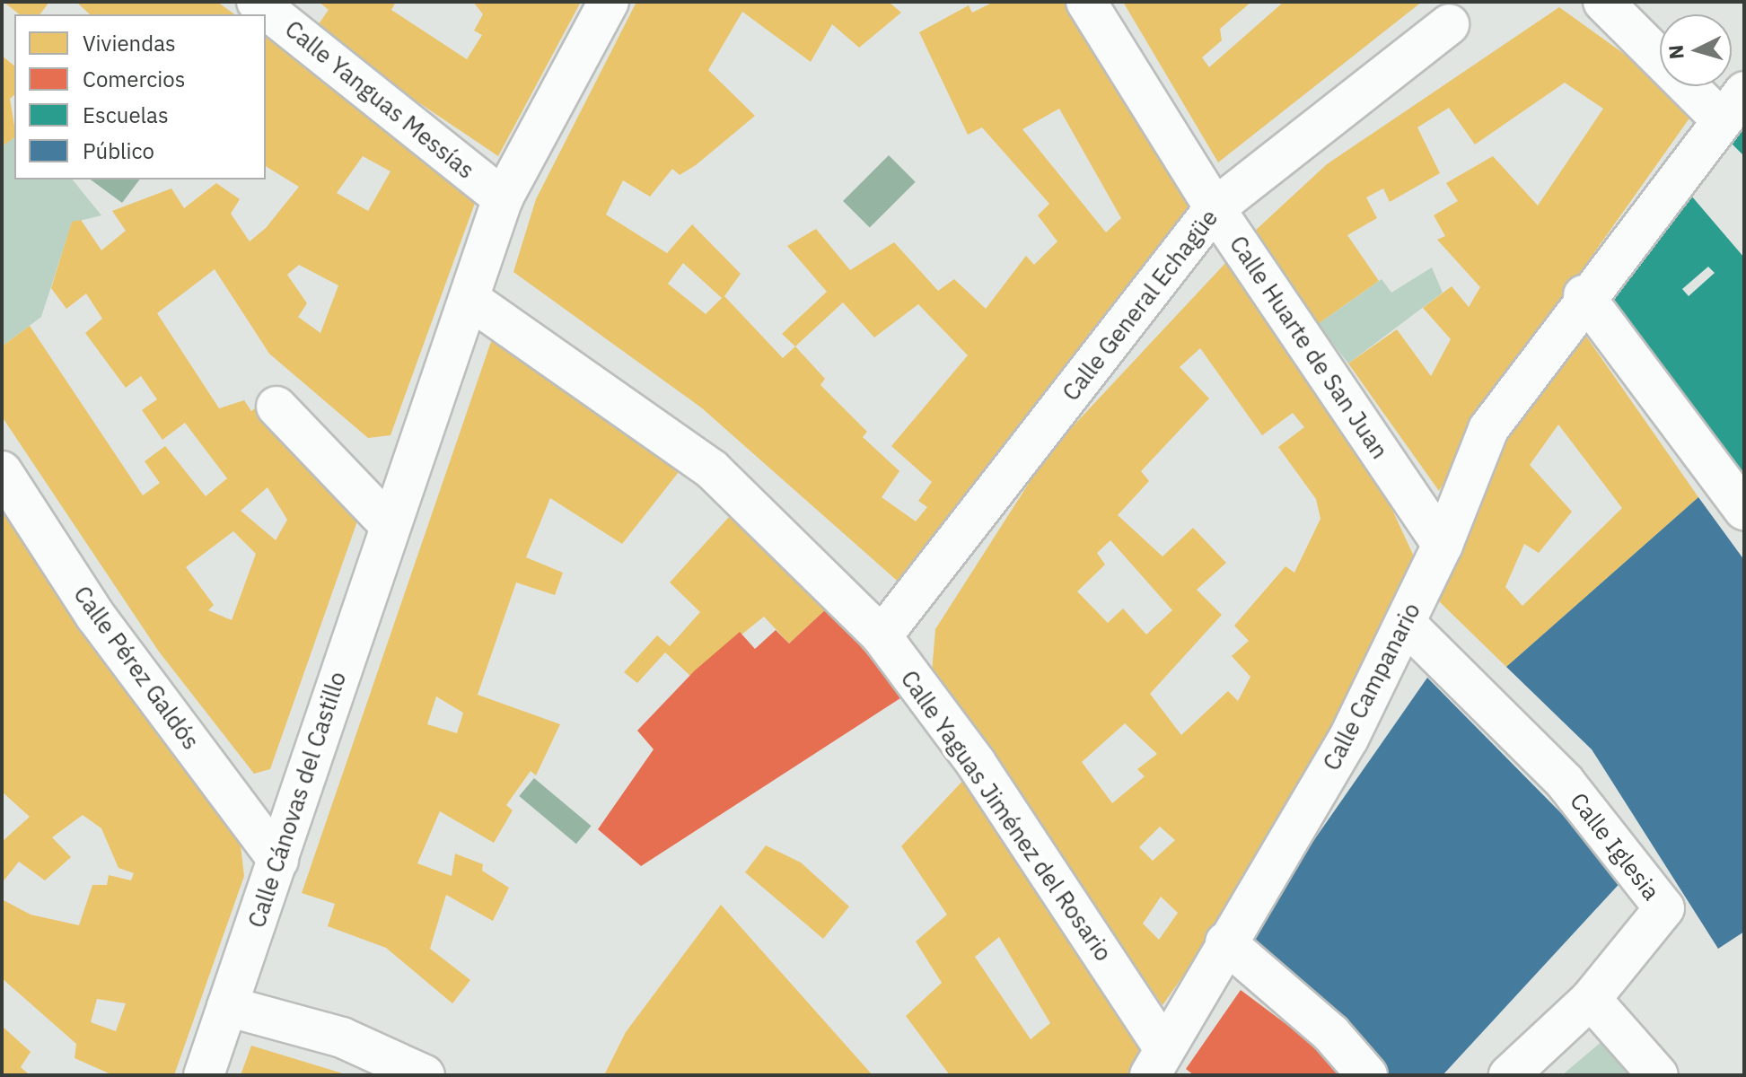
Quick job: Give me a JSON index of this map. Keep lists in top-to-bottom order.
{
  "streets": {
    "street": [
      "Calle Yanguas Messías",
      "Calle General Echagüe",
      "Calle Huarte de San Juan",
      "Calle Pérez Galdós",
      "Calle Campanario",
      "Calle Cánovas del Castillo",
      "Calle Yaguas Jiménez del Rosario",
      "Calle Iglesia"
    ]
  },
  "crossings": [
    ["Calle Yanguas Messías", "Calle Cánovas del Castillo"],
    ["Calle General Echagüe", "Calle Huarte de San Juan"],
    ["Calle General Echagüe", "Calle Yaguas Jiménez del Rosario"],
    ["Calle Huarte de San Juan", "Calle Campanario"],
    ["Calle Pérez Galdós", "Calle Cánovas del Castillo"],
    ["Calle Campanario", "Calle Yaguas Jiménez del Rosario"],
    ["Calle Campanario", "Calle Iglesia"],
    ["Calle Cánovas del Castillo", "Calle Yaguas Jiménez del Rosario"]
  ],
  "legend": [
    "Viviendas",
    "Comercios",
    "Escuelas",
    "Público"
  ],
  "north": "left"
}
